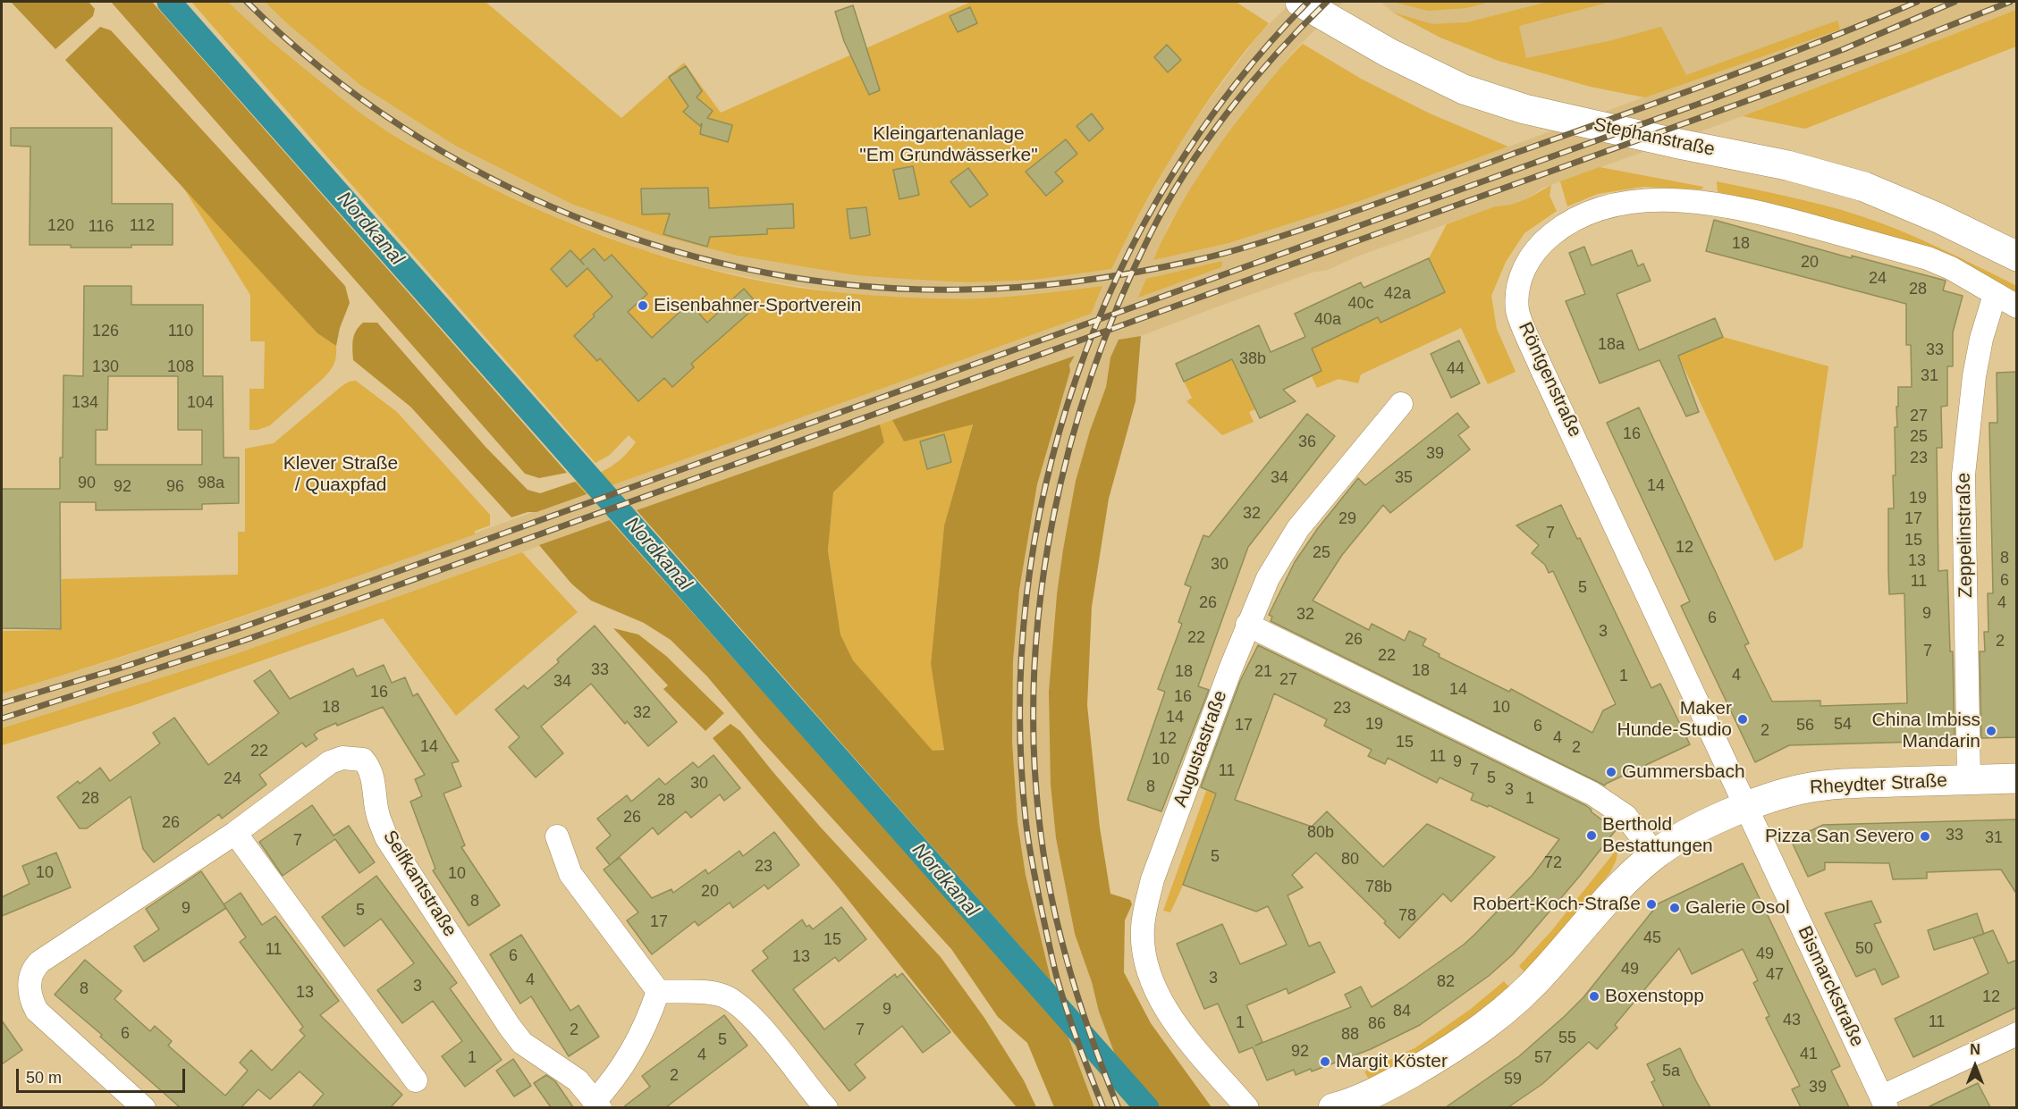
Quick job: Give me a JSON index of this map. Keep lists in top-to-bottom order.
{
  "streets": {
    "main road": ["Stephanstraße", "Rheydter Straße"],
    "street": [
      "Röntgenstraße",
      "Zeppelinstraße",
      "Augustastraße",
      "Selfkantstraße",
      "Bismarckstraße"
    ]
  },
  "crossings": [
    ["Röntgenstraße", "Zeppelinstraße"],
    ["Röntgenstraße", "Rheydter Straße"],
    ["Röntgenstraße", "Bismarckstraße"],
    ["Zeppelinstraße", "Rheydter Straße"],
    ["Rheydter Straße", "Bismarckstraße"]
  ],
  "water": ["Nordkanal"],
  "parks": ["Kleingartenanlage \"Em Grundwässerke\"", "Klever Straße / Quaxpfad"],
  "places": [
    "Eisenbahner-Sportverein",
    "Maker Hunde-Studio",
    "China Imbiss Mandarin",
    "Gummersbach",
    "Berthold Bestattungen",
    "Pizza San Severo",
    "Robert-Koch-Straße",
    "Galerie Osol",
    "Boxenstopp",
    "Margit Köster"
  ],
  "house_numbers": [
    "120",
    "112",
    "116",
    "18",
    "20",
    "24",
    "28",
    "42a",
    "40c",
    "40a",
    "126",
    "110",
    "18a",
    "33",
    "38b",
    "130",
    "108",
    "44",
    "31",
    "134",
    "104",
    "27",
    "16",
    "25",
    "36",
    "39",
    "23",
    "34",
    "35",
    "90",
    "98a",
    "14",
    "92",
    "96",
    "19",
    "32",
    "29",
    "17",
    "7",
    "15",
    "12",
    "25",
    "8",
    "13",
    "30",
    "6",
    "11",
    "5",
    "26",
    "4",
    "9",
    "32",
    "6",
    "3",
    "22",
    "26",
    "2",
    "7",
    "22",
    "33",
    "18",
    "18",
    "21",
    "4",
    "1",
    "27",
    "34",
    "14",
    "16",
    "16",
    "18",
    "10",
    "23",
    "32",
    "14",
    "19",
    "54",
    "17",
    "56",
    "6",
    "2",
    "4",
    "12",
    "15",
    "14",
    "2",
    "22",
    "11",
    "10",
    "9",
    "7",
    "11",
    "5",
    "24",
    "30",
    "8",
    "3",
    "28",
    "1",
    "28",
    "26",
    "26",
    "80b",
    "33",
    "31",
    "7",
    "5",
    "80",
    "72",
    "23",
    "10",
    "10",
    "78b",
    "20",
    "8",
    "9",
    "5",
    "78",
    "17",
    "45",
    "15",
    "50",
    "11",
    "49",
    "6",
    "13",
    "49",
    "47",
    "3",
    "4",
    "82",
    "3",
    "8",
    "13",
    "12",
    "9",
    "84",
    "43",
    "11",
    "1",
    "86",
    "2",
    "7",
    "6",
    "88",
    "55",
    "5",
    "92",
    "41",
    "4",
    "1",
    "57",
    "5a",
    "2",
    "59",
    "39"
  ],
  "scale_bar": "50 m",
  "north": "top"
}
